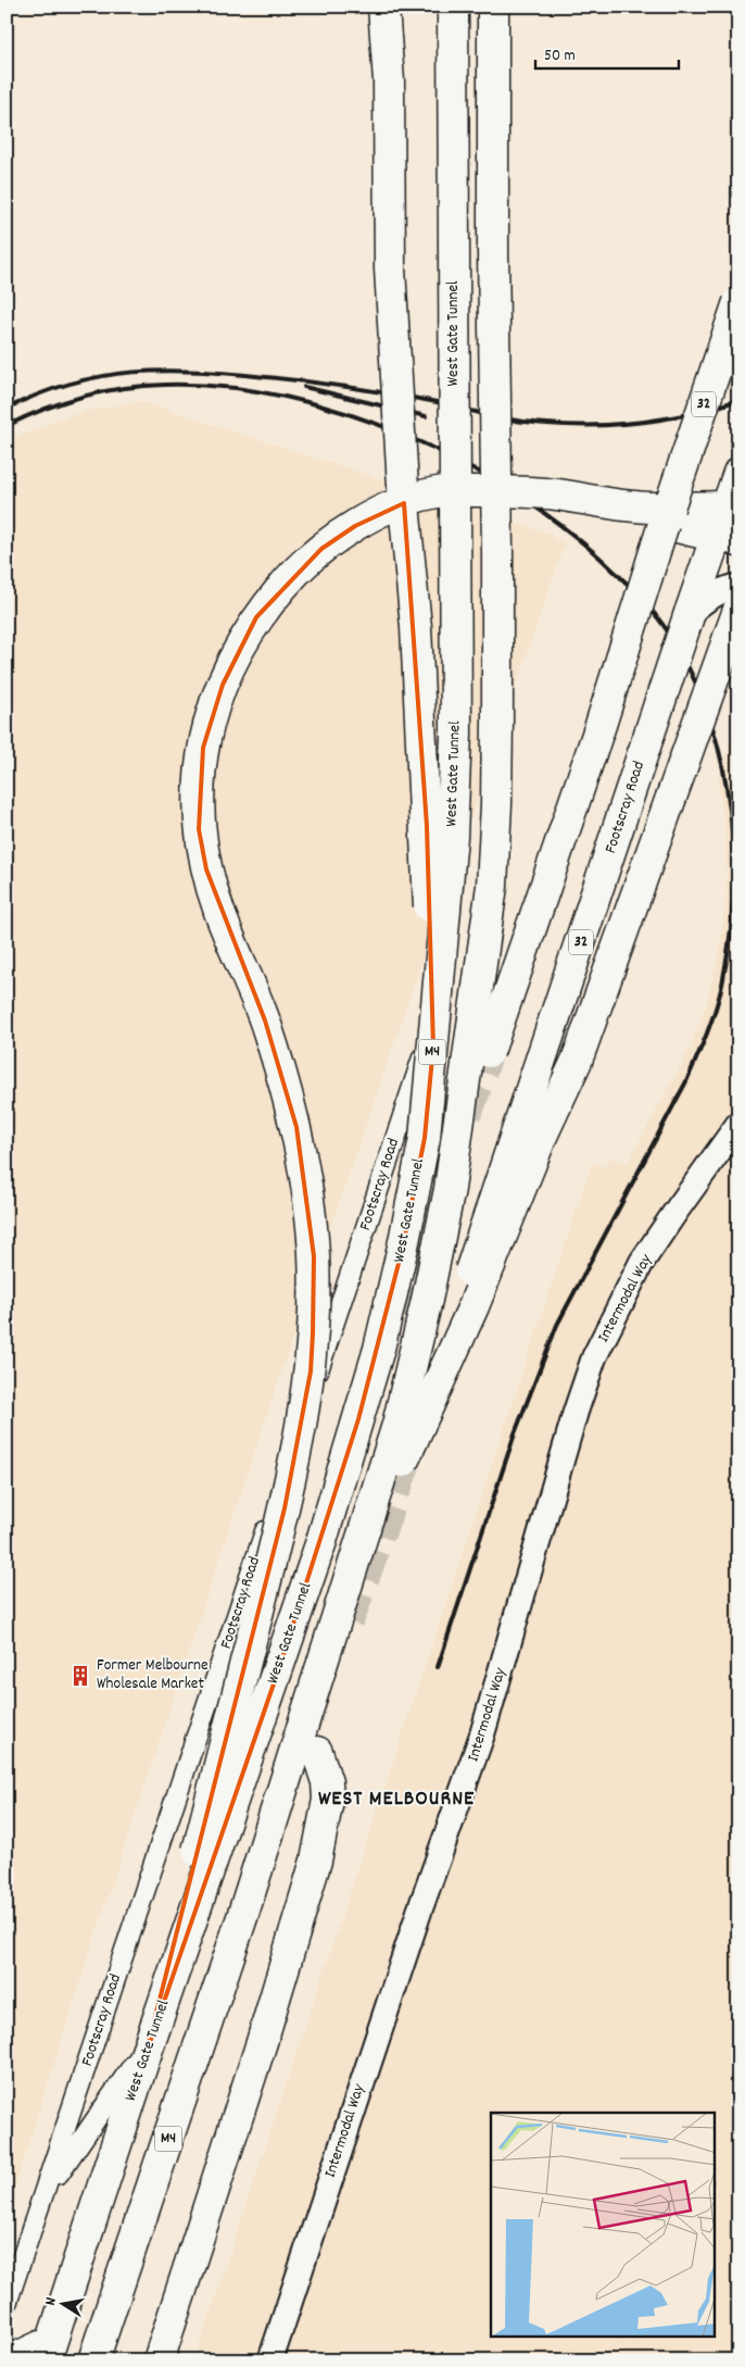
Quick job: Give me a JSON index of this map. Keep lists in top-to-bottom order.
{
  "streets": {
    "main road": [
      "West Gate Tunnel",
      "32",
      "Footscray Road",
      "M4"
    ],
    "street": ["Intermodal Way"]
  },
  "crossings": [
    ["West Gate Tunnel", "Footscray Road"]
  ],
  "districts": ["WEST MELBOURNE"],
  "places": {
    "building": ["Former Melbourne Wholesale Market"]
  },
  "scale_bar": "50 m",
  "north": "left"
}
